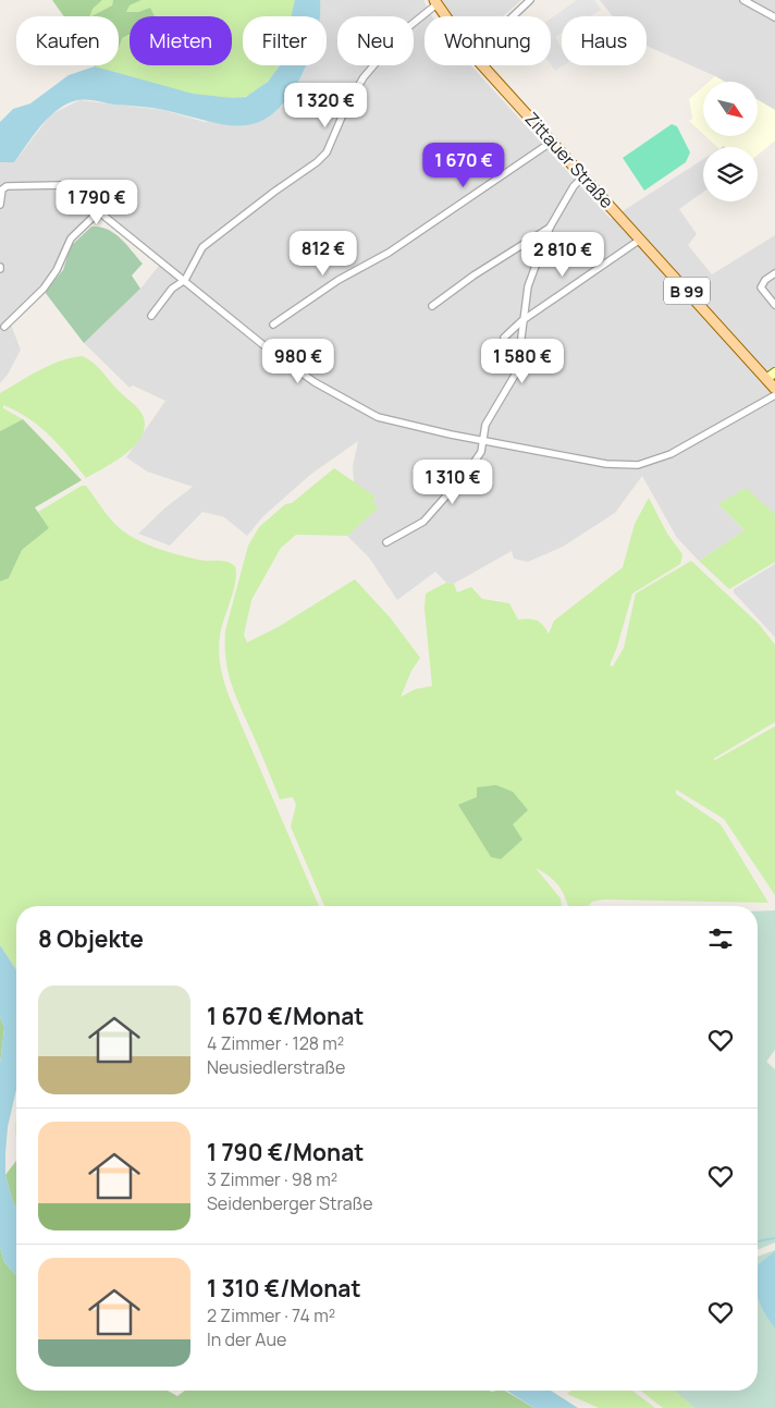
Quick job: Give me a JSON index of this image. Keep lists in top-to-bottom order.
{
  "streets": {
    "main road": ["Zittauer Straße", "B 99"]
  },
  "north": "bottom right",
  "page": {
    "chip": [
      "Kaufen",
      "Mieten",
      "Filter",
      "Neu",
      "Wohnung",
      "Haus"
    ],
    "price": [
      "1 320 €",
      "1 670 €",
      "1 790 €",
      "812 €",
      "2 810 €",
      "980 €",
      "1 580 €",
      "1 310 €"
    ],
    "heading": "8 Objekte",
    "list": [
      {
        "name": "1 670 €/Monat",
        "note": "4 Zimmer · 128 m² · Neusiedlerstraße"
      },
      {
        "name": "1 790 €/Monat",
        "note": "3 Zimmer · 98 m² · Seidenberger Straße"
      },
      {
        "name": "1 310 €/Monat",
        "note": "2 Zimmer · 74 m² · In der Aue"
      }
    ]
  }
}
